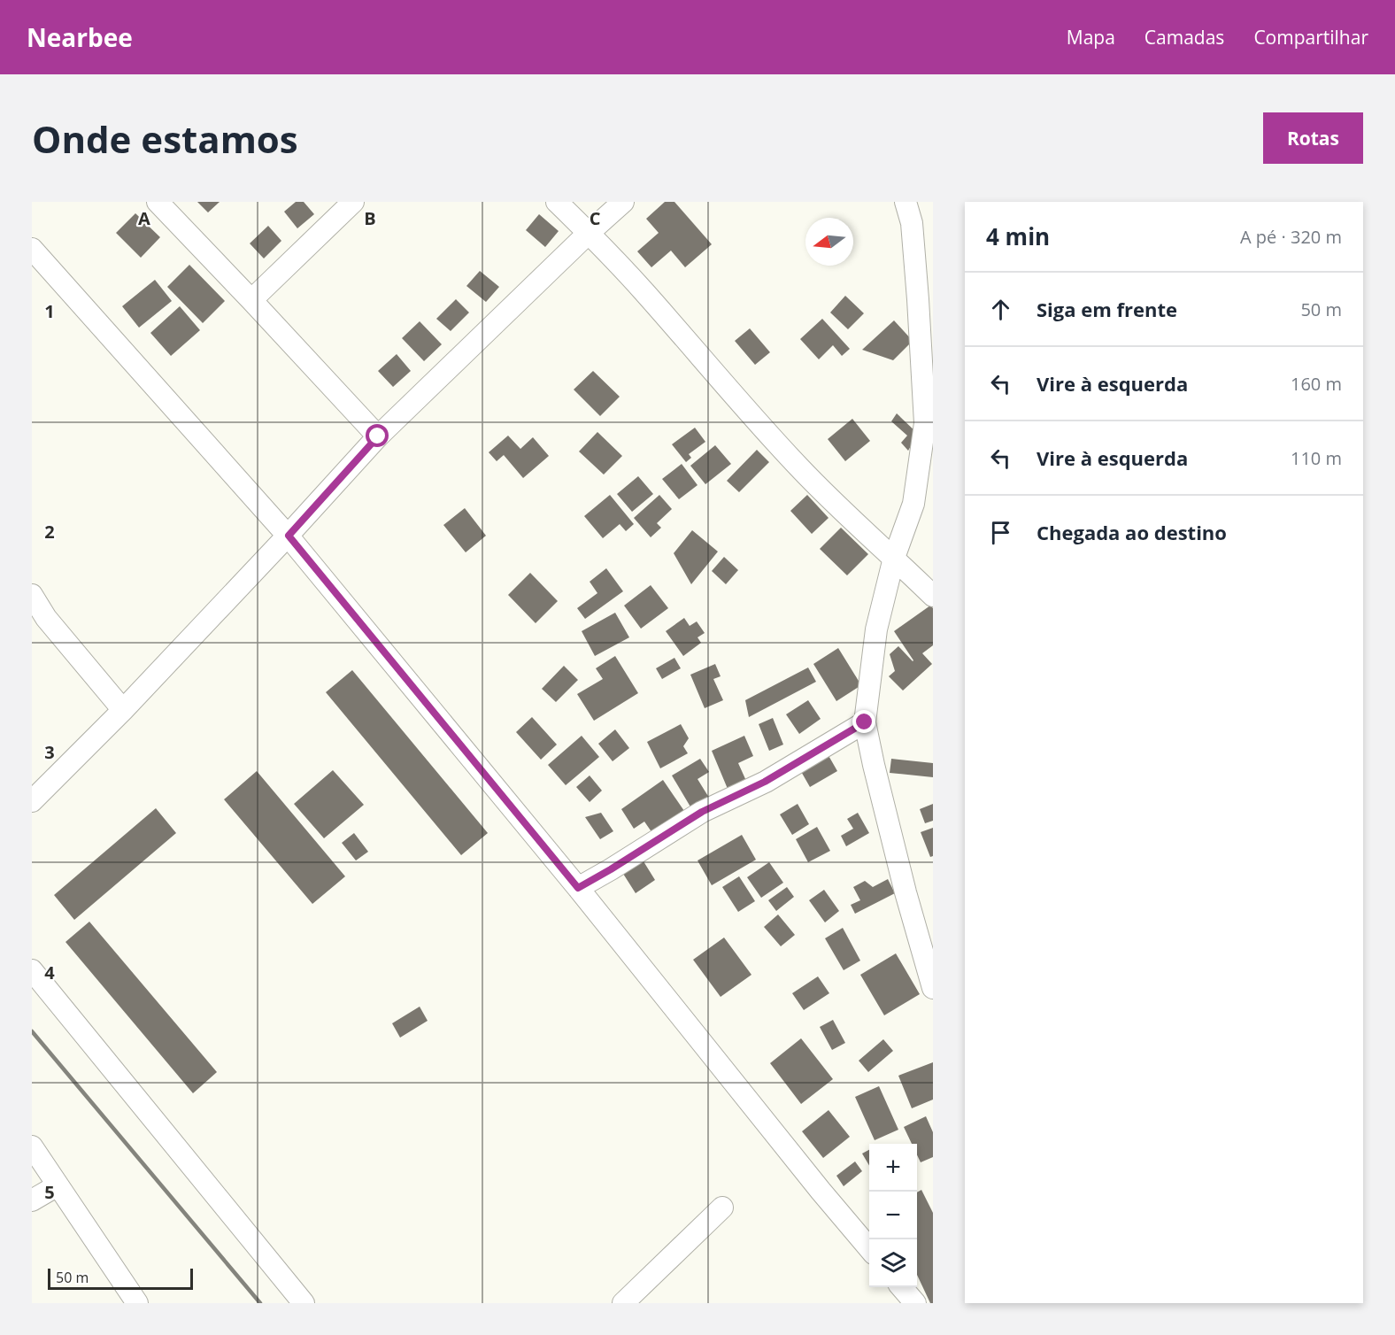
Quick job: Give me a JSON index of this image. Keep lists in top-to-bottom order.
{
  "scale_bar": "50 m",
  "north": "left",
  "page": {
    "header": "Nearbee",
    "nav": ["Mapa", "Camadas", "Compartilhar"],
    "buttons": "Rotas",
    "title": "Onde estamos",
    "heading": ["4 min", "A pé · 320 m"],
    "list": [
      ["Siga em frente", "50 m"],
      ["Vire à esquerda", "160 m"],
      ["Vire à esquerda", "110 m"],
      "Chegada ao destino"
    ],
    "map_buttons": ["+", "−"],
    "scale": "50 m"
  },
  "grid": {
    "columns": ["A", "B", "C"],
    "rows": [
      "1",
      "2",
      "3",
      "4",
      "5"
    ]
  }
}
